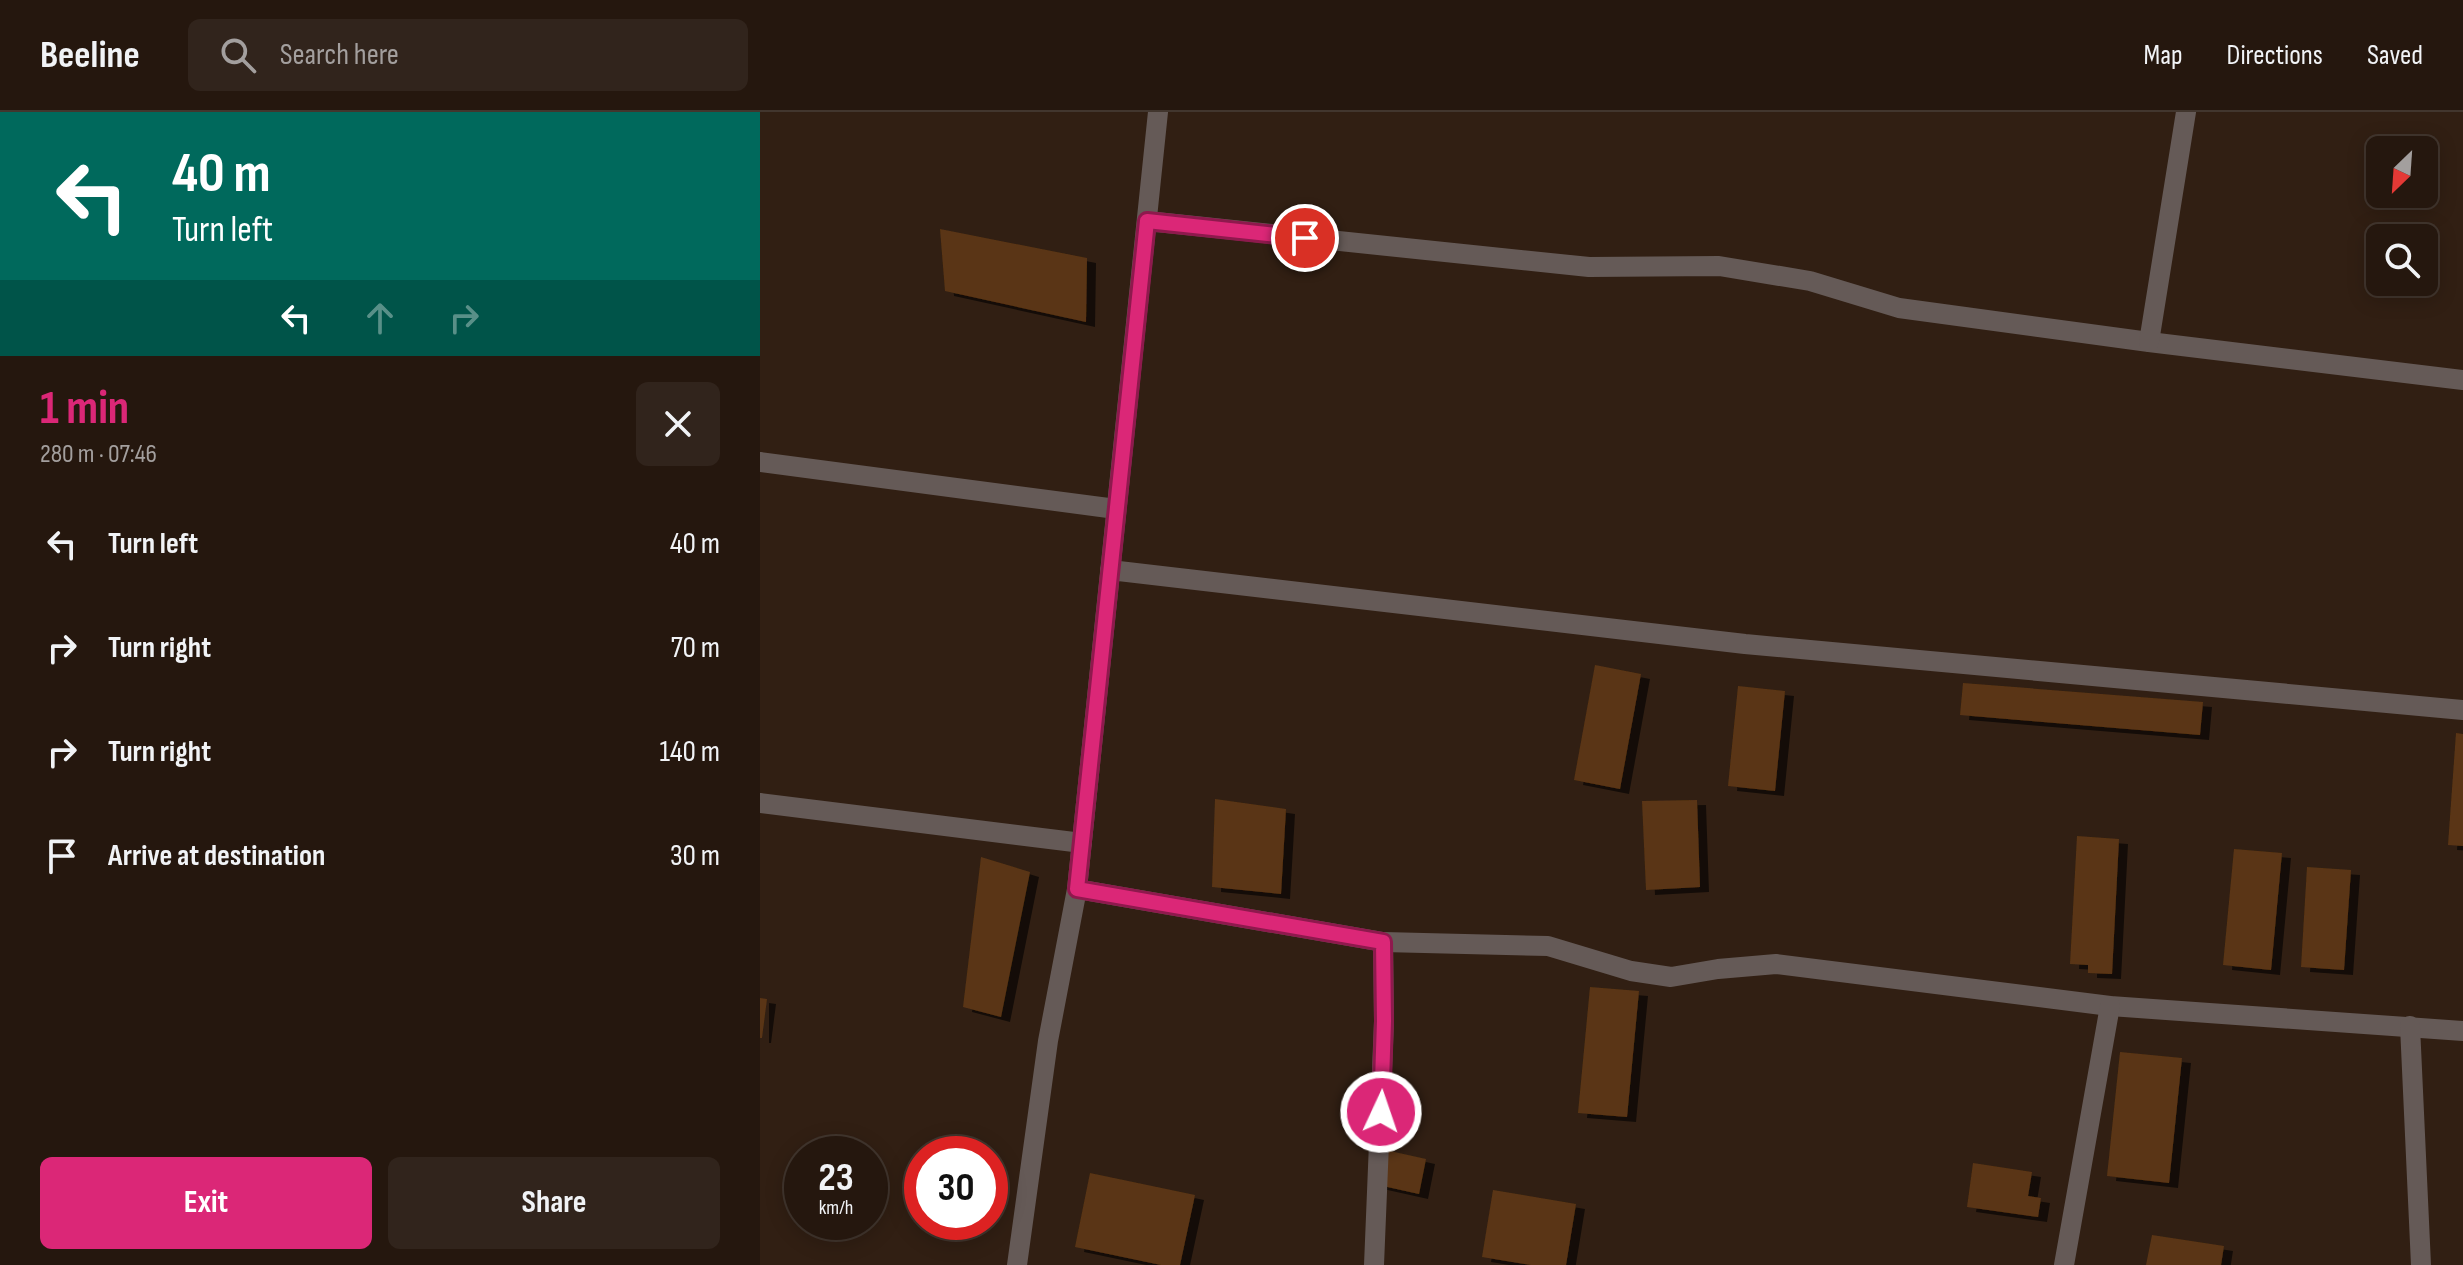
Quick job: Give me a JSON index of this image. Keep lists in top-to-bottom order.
{
  "north": "bottom left",
  "page": {
    "header": "Beeline",
    "search": "Search here",
    "nav": ["Map", "Directions", "Saved"],
    "turn": ["40 m", "Turn left"],
    "heading": ["1 min", "280 m · 07:46"],
    "list": [
      {
        "name": "Turn left",
        "value": "40 m"
      },
      {
        "name": "Turn right",
        "value": "70 m"
      },
      {
        "name": "Turn right",
        "value": "140 m"
      },
      {
        "name": "Arrive at destination",
        "value": "30 m"
      }
    ],
    "speed": "23 km/h",
    "limit": "30",
    "buttons": ["Exit", "Share"]
  }
}
